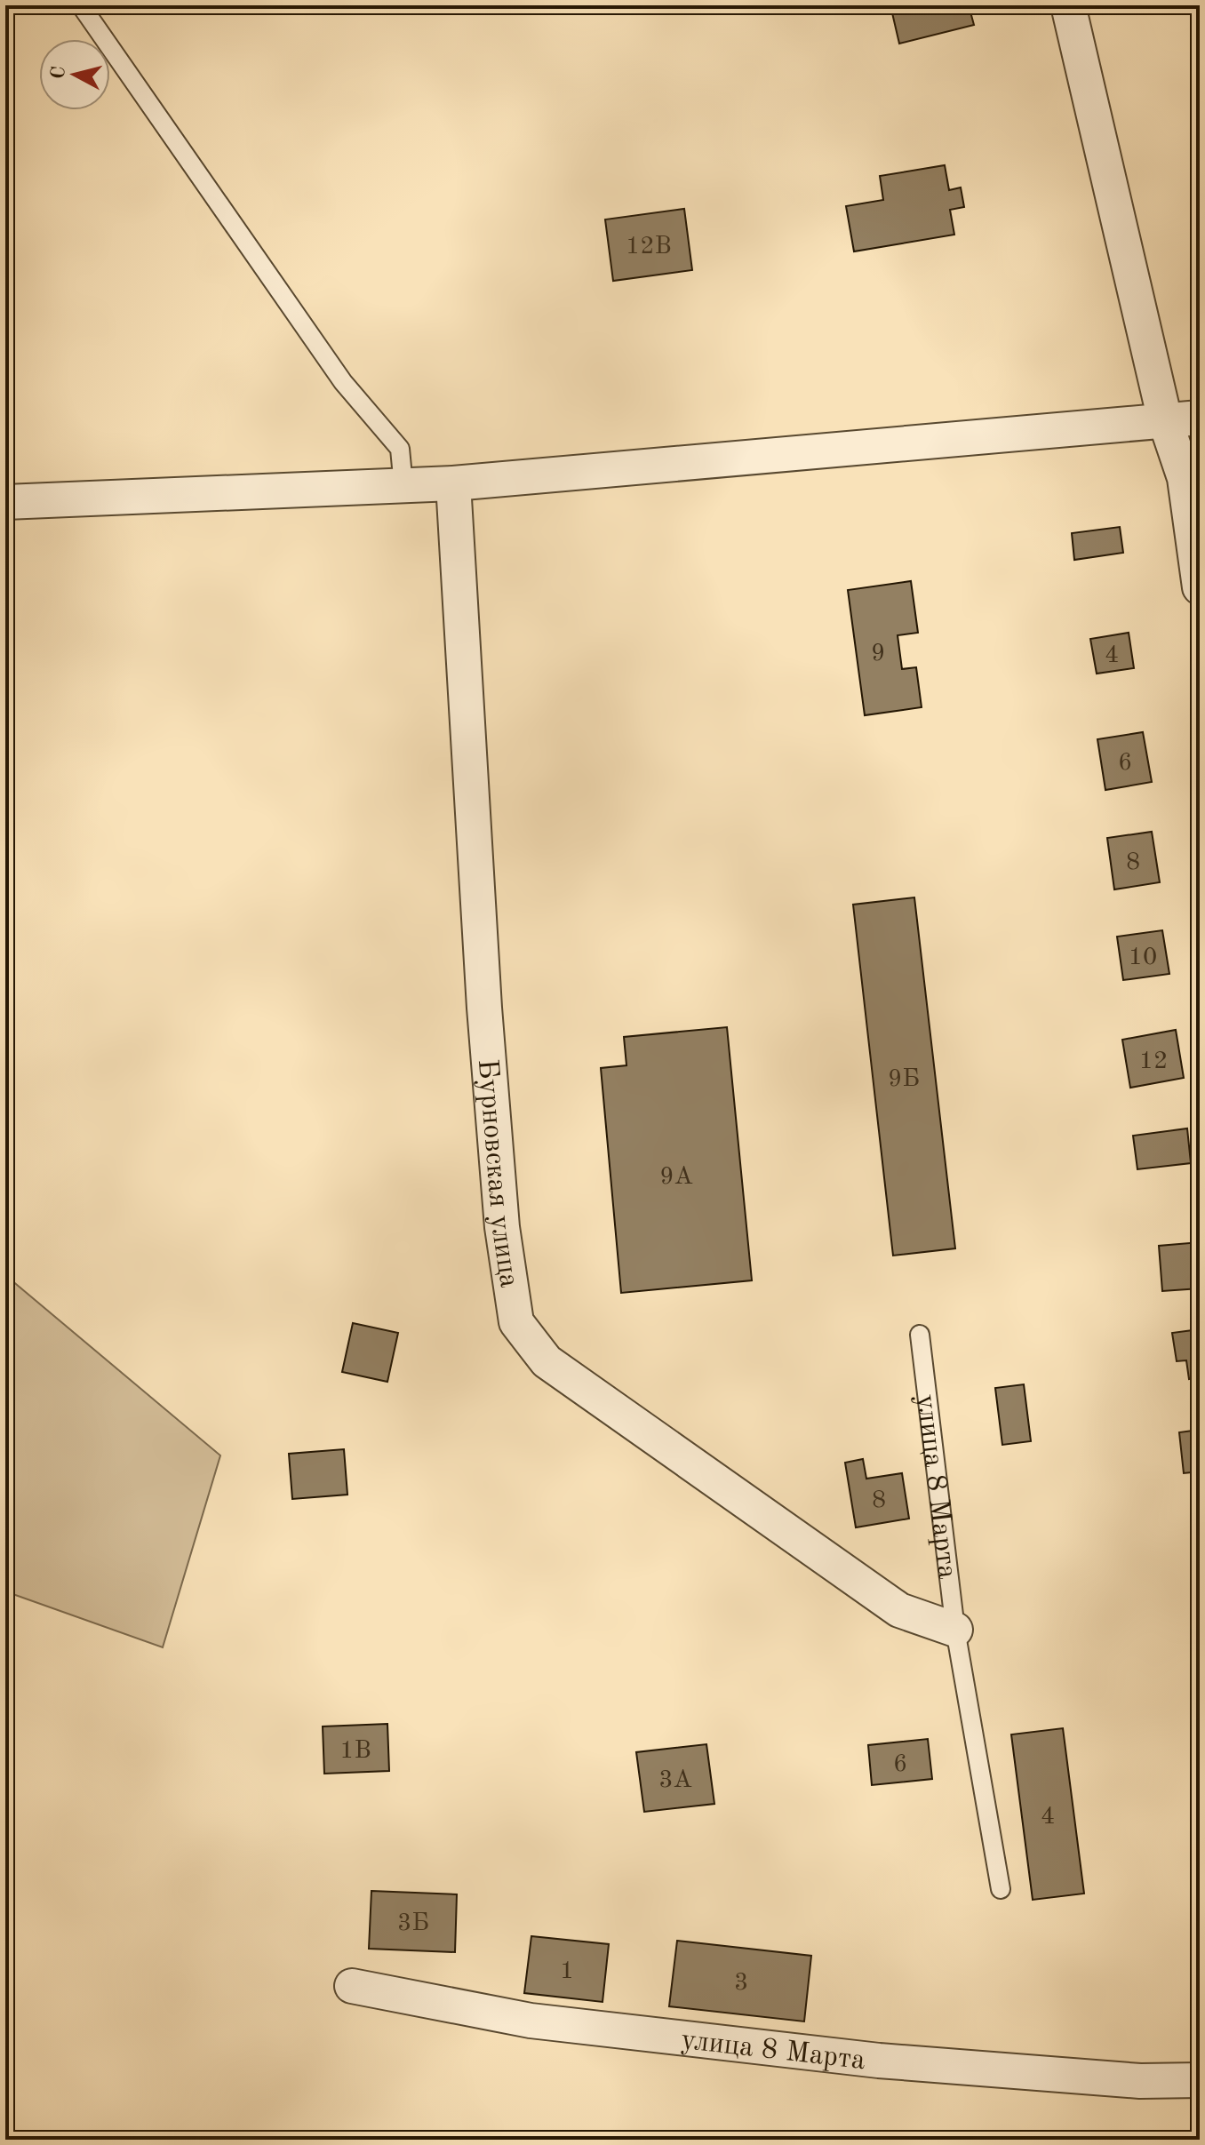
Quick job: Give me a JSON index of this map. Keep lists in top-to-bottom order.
{
  "streets": {
    "street": ["Бурновская улица", "улица 8 Марта"]
  },
  "crossings": [
    ["Бурновская улица", "улица 8 Марта"]
  ],
  "house_numbers": [
    "12В",
    "9",
    "4",
    "6",
    "8",
    "10",
    "12",
    "9Б",
    "9А",
    "8",
    "1В",
    "6",
    "3А",
    "4",
    "3Б",
    "1",
    "3"
  ],
  "north": "left"
}
